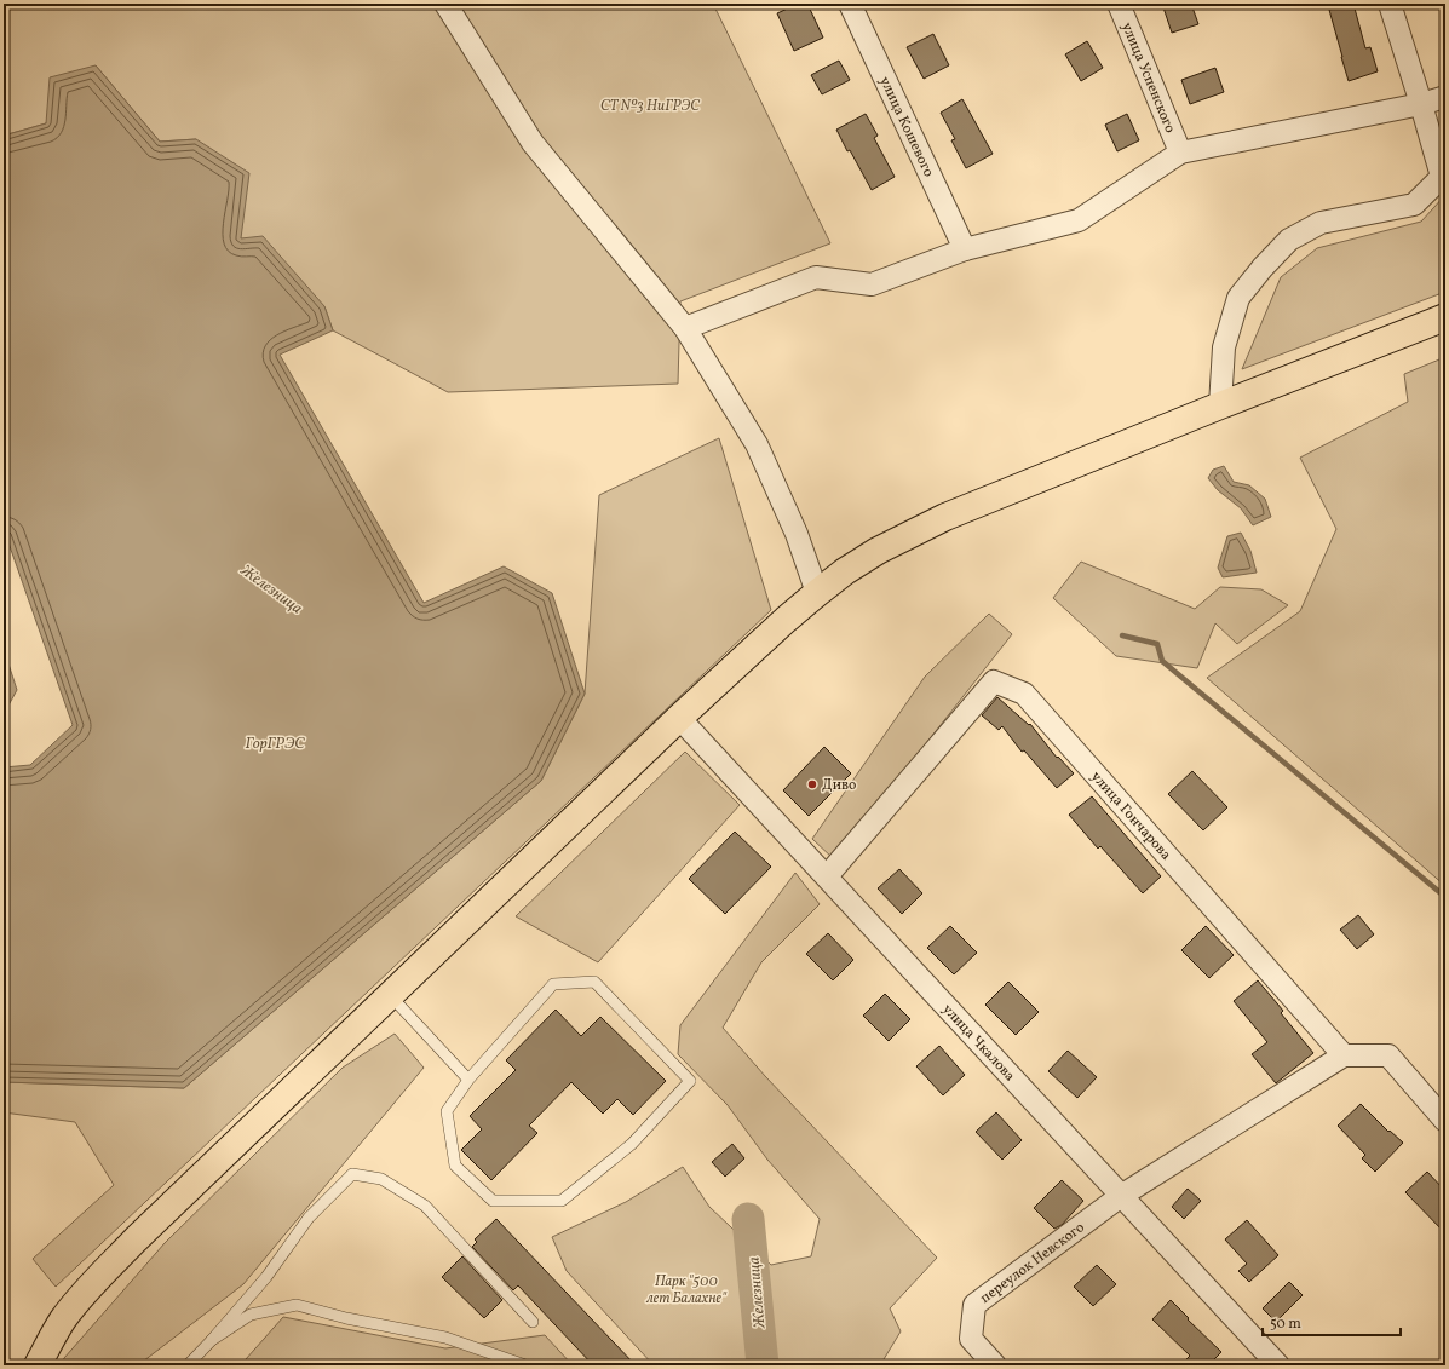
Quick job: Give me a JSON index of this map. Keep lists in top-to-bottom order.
{
  "streets": {
    "street": [
      "улица Успенского",
      "улица Кошевого",
      "улица Гончарова",
      "улица Чкалова",
      "переулок Невского"
    ]
  },
  "crossings": [
    ["улица Гончарова", "улица Чкалова"],
    ["улица Чкалова", "переулок Невского"]
  ],
  "water": ["Железница", "ГорГРЭС"],
  "parks": ["СТ №3 НиГРЭС", "Парк \"500 лет Балахне\""],
  "places": ["Диво"],
  "scale_bar": "50 m"
}
